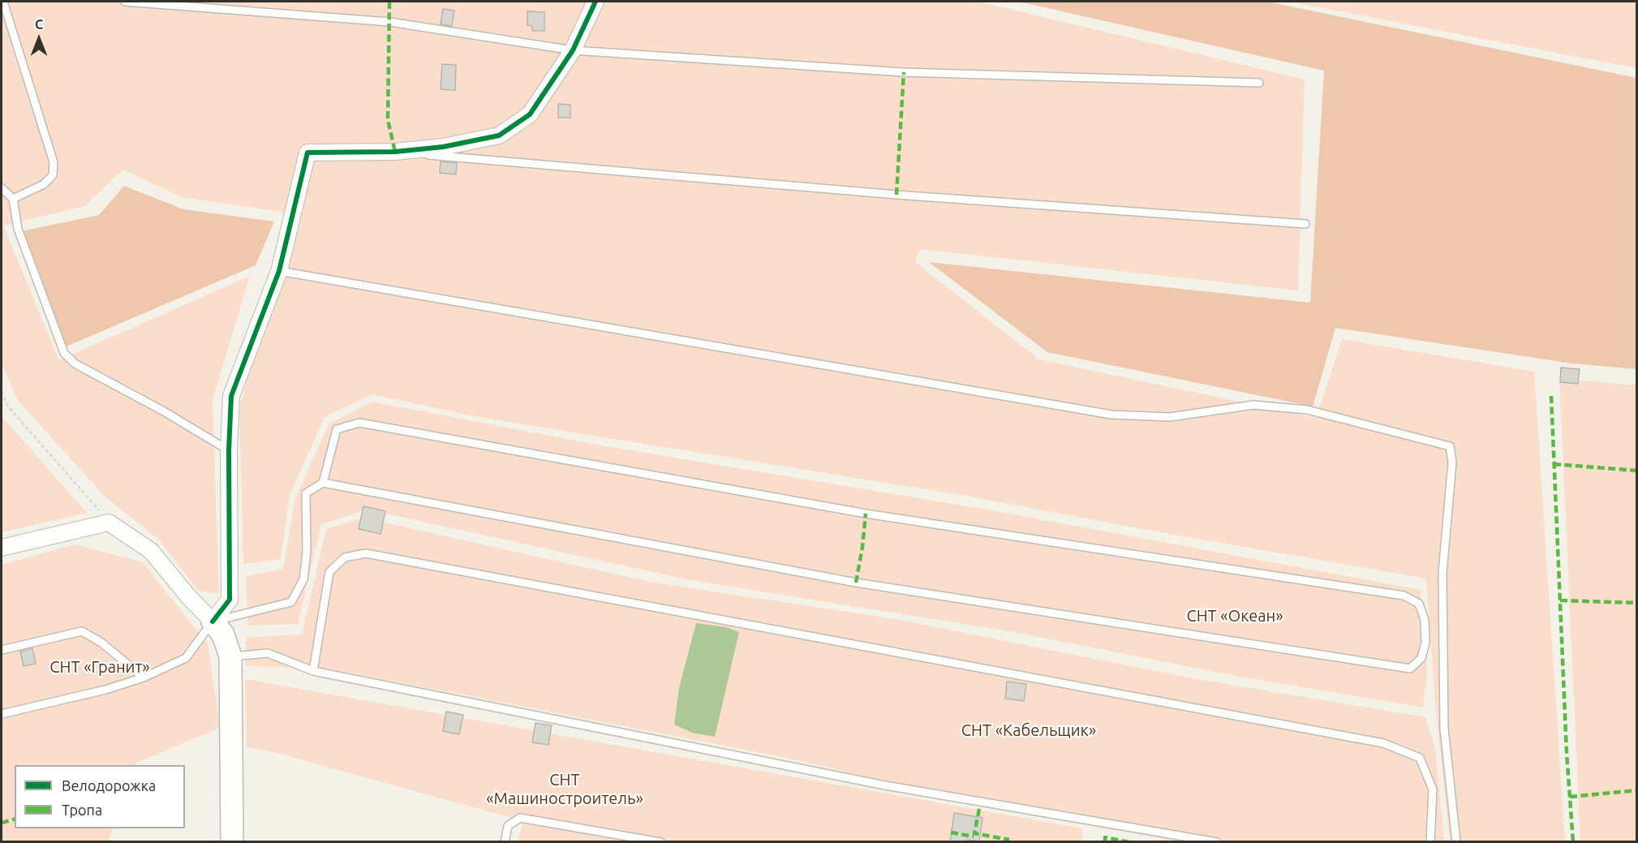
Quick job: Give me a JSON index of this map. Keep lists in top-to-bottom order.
{
  "parks": [
    "СНТ «Океан»",
    "СНТ «Гранит»",
    "СНТ «Кабельщик»",
    "СНТ «Машиностроитель»"
  ],
  "legend": ["Велодорожка", "Тропа"],
  "north": "top"
}
